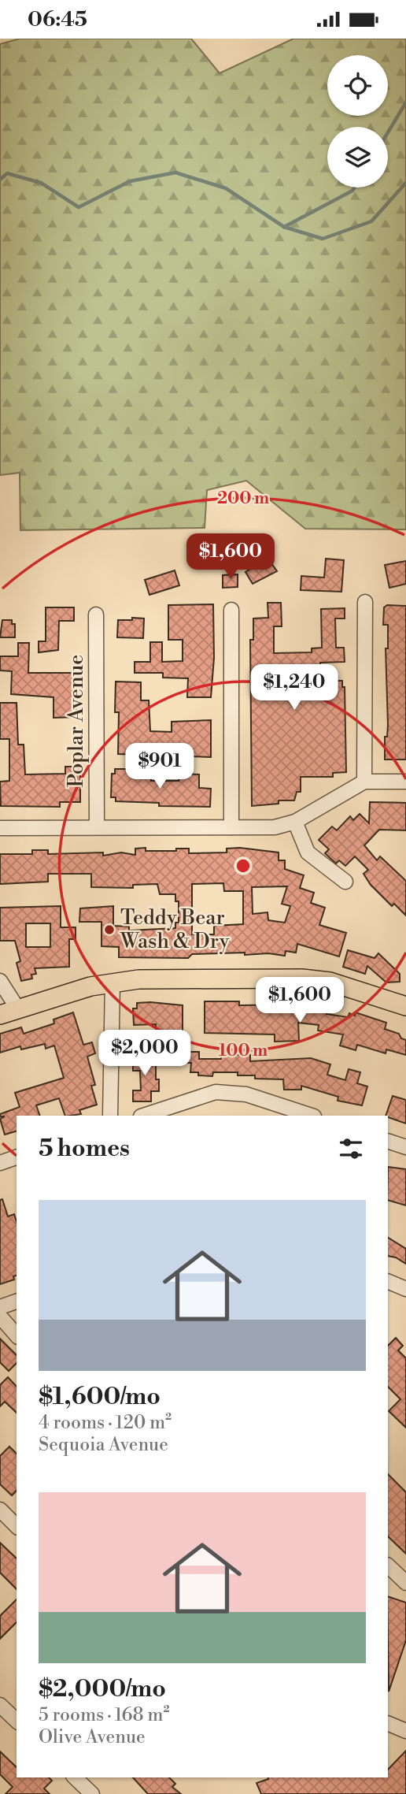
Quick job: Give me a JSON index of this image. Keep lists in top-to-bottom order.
{
  "streets": {
    "street": ["Poplar Avenue"]
  },
  "places": ["Teddy Bear Wash & Dry"],
  "page": {
    "status": "06:45",
    "price": [
      "$1,600",
      "$1,240",
      "$901",
      "$1,600",
      "$2,000"
    ],
    "heading": "5 homes",
    "list": [
      {
        "name": "$1,600/mo",
        "note": "4 rooms · 120 m² · Sequoia Avenue"
      },
      {
        "name": "$2,000/mo",
        "note": "5 rooms · 168 m² · Olive Avenue"
      }
    ]
  },
  "rings": ["200 m", "100 m"]
}
